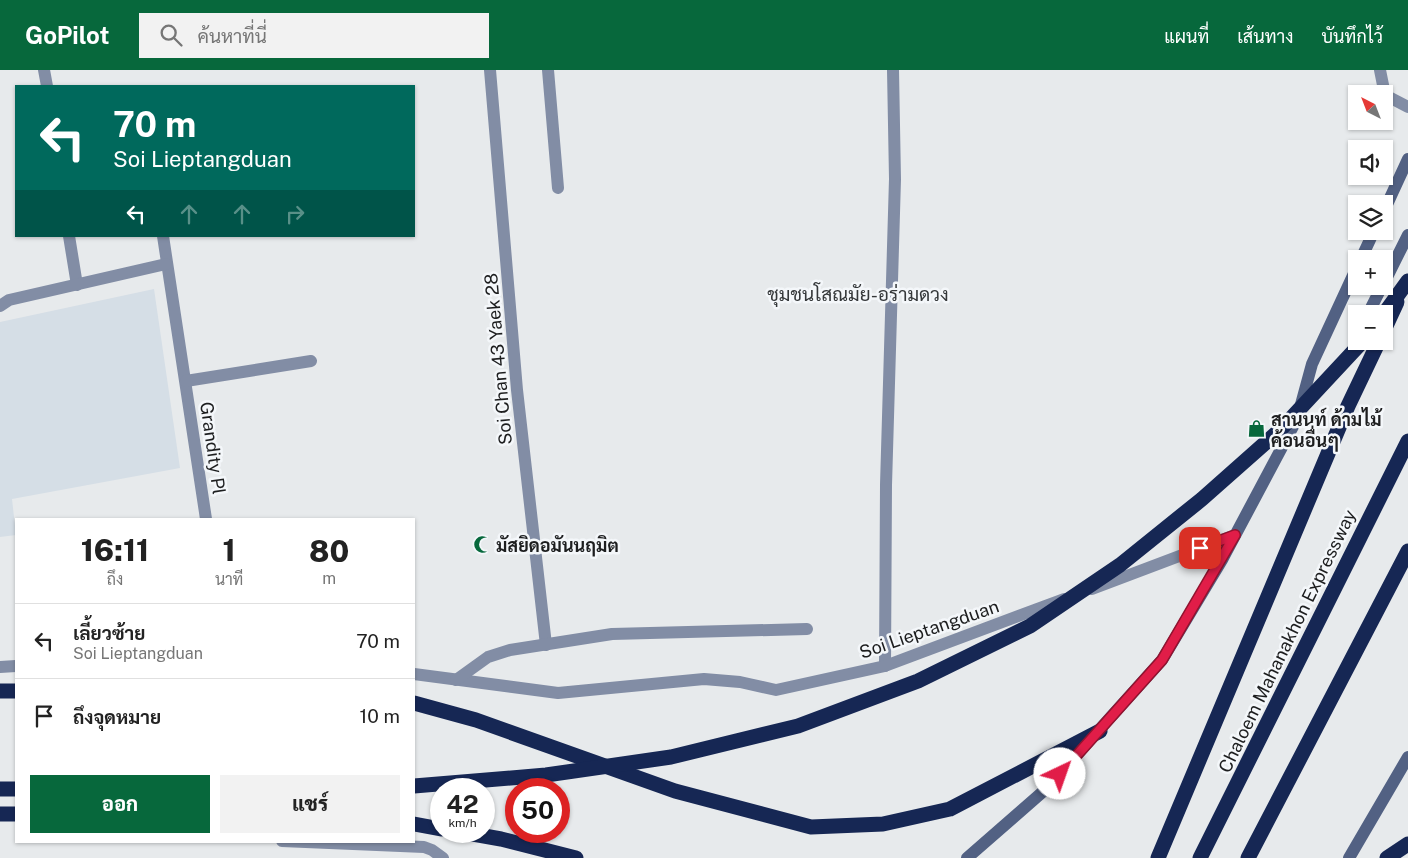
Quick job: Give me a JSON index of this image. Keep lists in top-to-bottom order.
{
  "streets": {
    "highway": ["Chaloem Mahanakhon Expressway"],
    "street": ["Soi Chan 43 Yaek 28", "Grandity Pl", "Soi Lieptangduan"]
  },
  "districts": ["ชุมชนโสณมัย-อร่ามดวง"],
  "places": {
    "shop": ["สานนท์ ด้ามไม้ ค้อนอื่นๆ"],
    "mosque": ["มัสยิดอมันนฤมิต"]
  },
  "north": "top left",
  "page": {
    "header": "GoPilot",
    "search": "ค้นหาที่นี่",
    "nav": ["แผนที่", "เส้นทาง", "บันทึกไว้"],
    "map_buttons": ["+", "−"],
    "turn": ["70 m", "Soi Lieptangduan"],
    "eta": [
      "16:11",
      "ถึง",
      "1",
      "นาที",
      "80",
      "m"
    ],
    "list": [
      {
        "name": "เลี้ยวซ้าย",
        "note": "Soi Lieptangduan",
        "value": "70 m"
      },
      {
        "name": "ถึงจุดหมาย",
        "value": "10 m"
      }
    ],
    "buttons": ["ออก", "แชร์"],
    "speed": "42 km/h",
    "limit": "50"
  }
}
